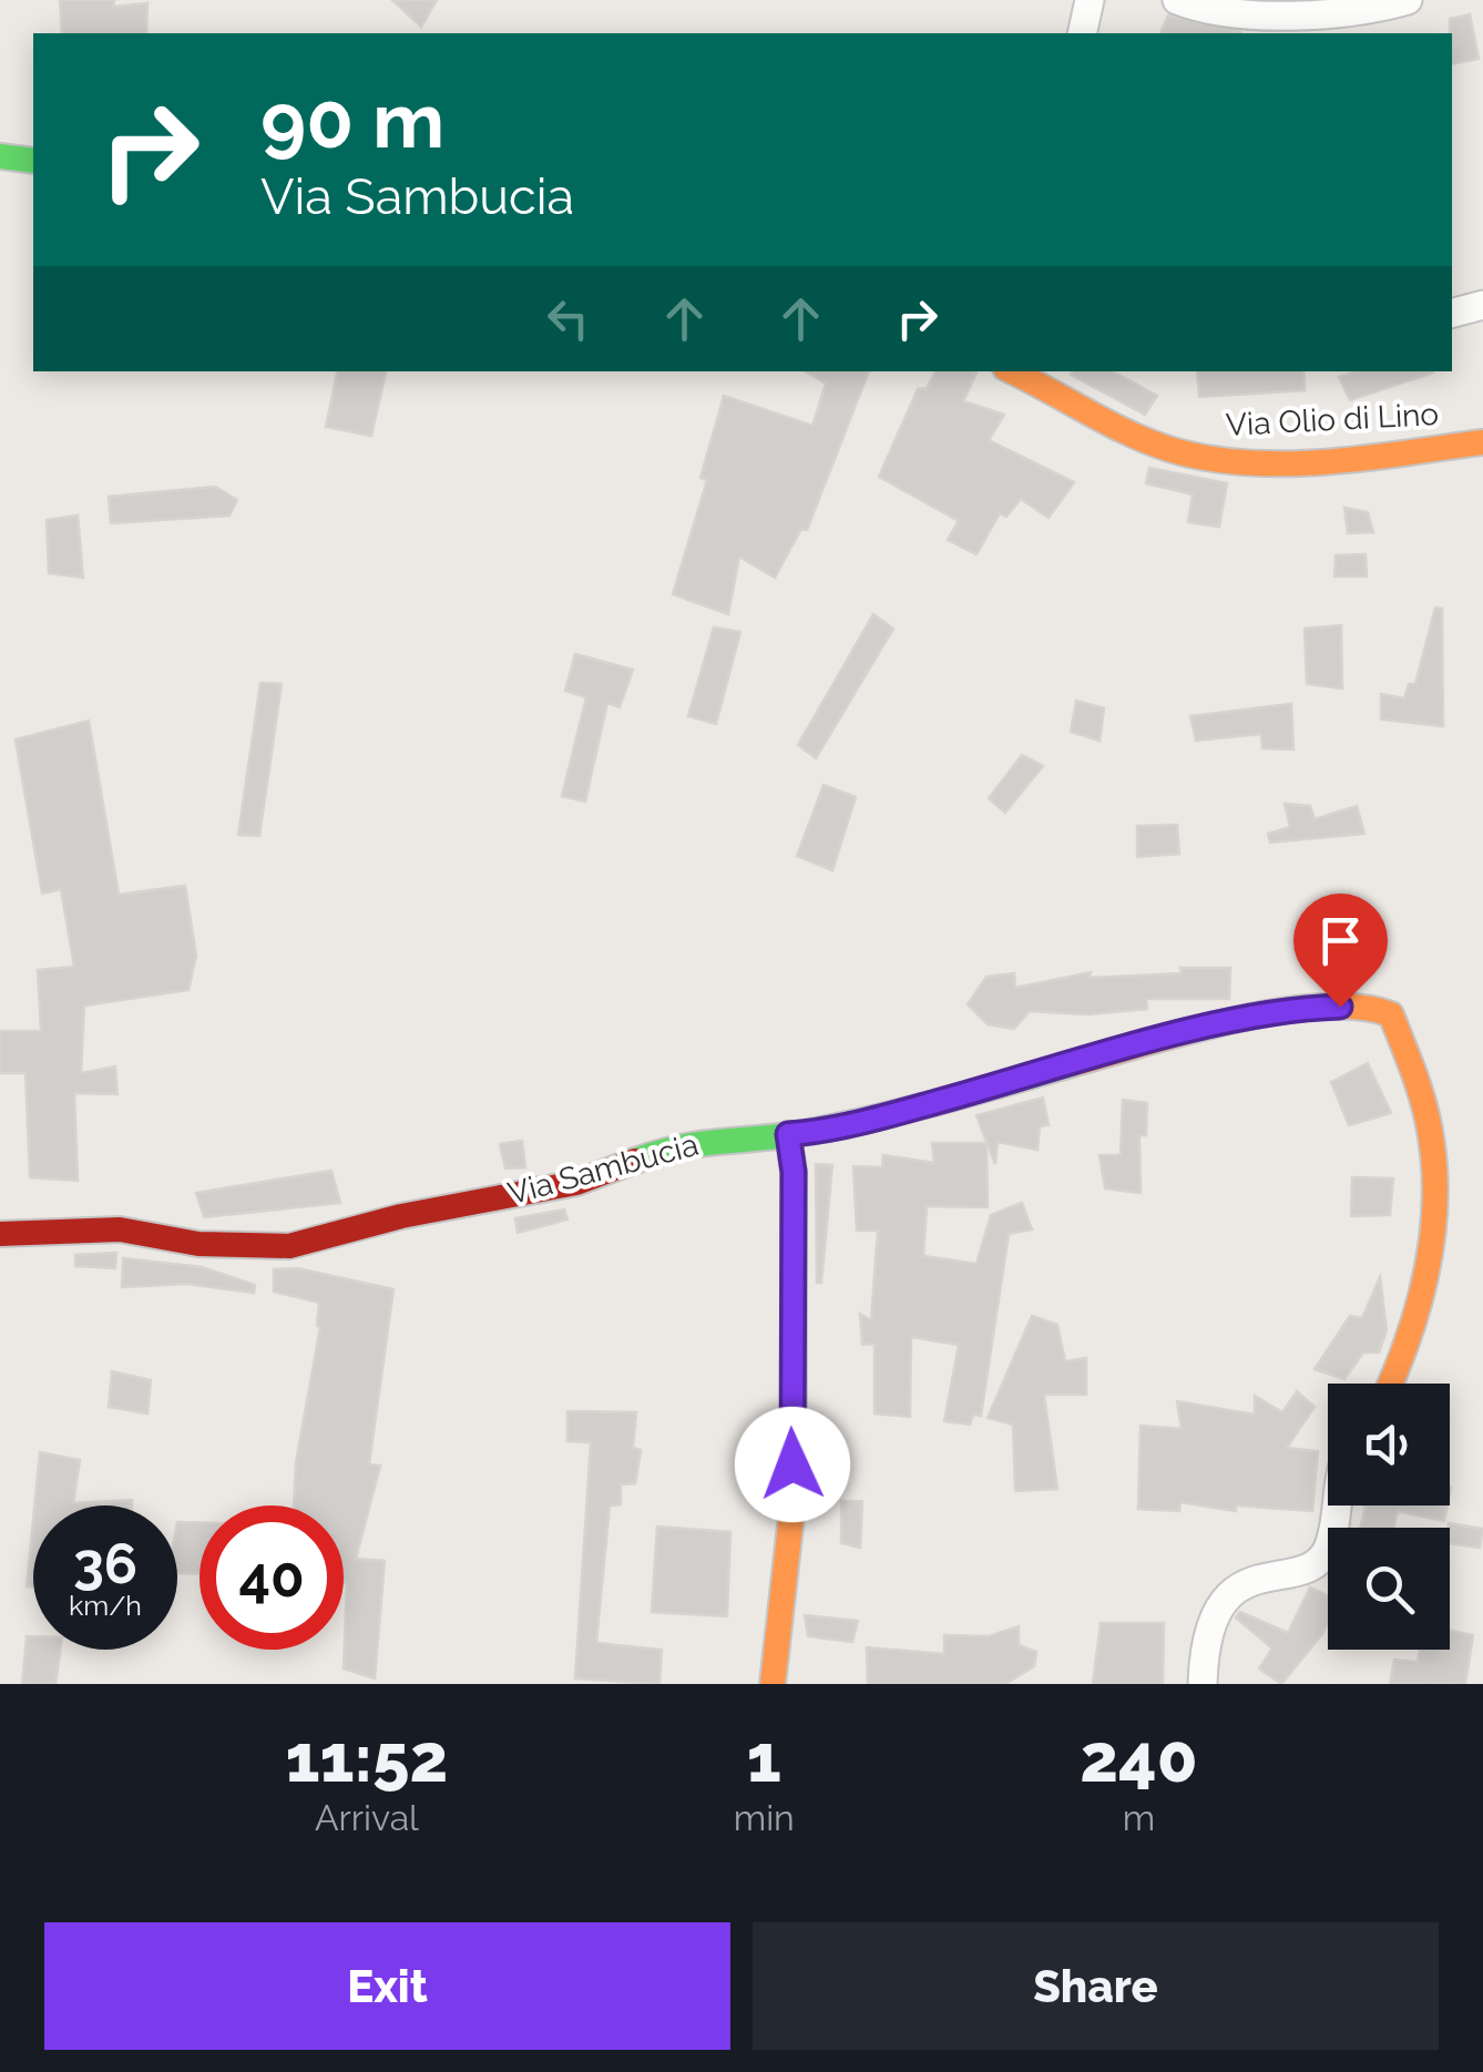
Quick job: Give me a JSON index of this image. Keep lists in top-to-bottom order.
{
  "streets": {
    "street": ["Via Olio di Lino", "Via Sambucia"]
  },
  "page": {
    "turn": ["90 m", "Via Sambucia"],
    "speed": "36 km/h",
    "limit": "40",
    "eta": [
      "11:52",
      "Arrival",
      "1",
      "min",
      "240",
      "m"
    ],
    "buttons": ["Exit", "Share"]
  }
}
